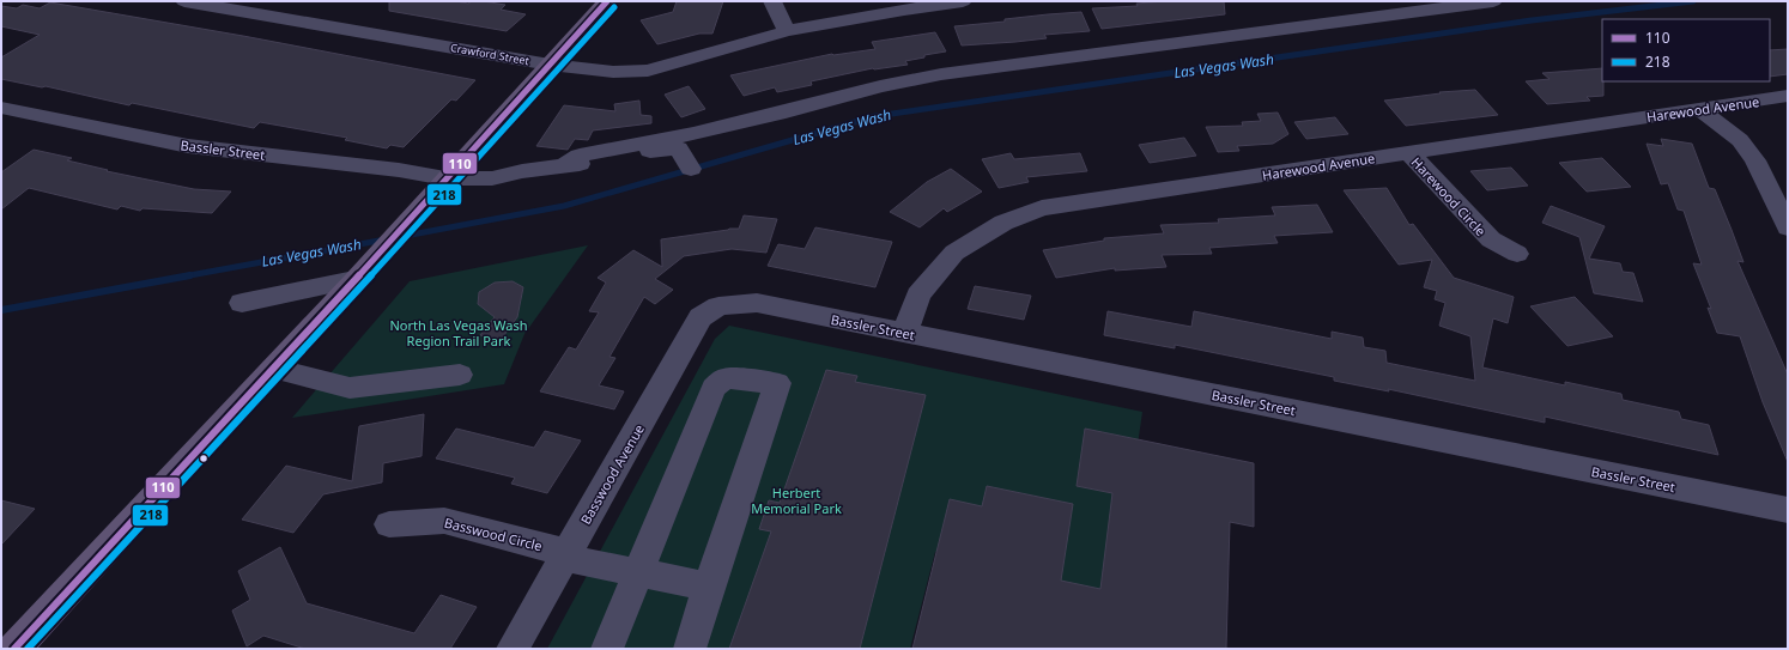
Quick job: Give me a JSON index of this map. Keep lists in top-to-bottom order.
{
  "streets": {
    "street": [
      "Crawford Street",
      "Harewood Avenue",
      "Bassler Street",
      "Harewood Circle",
      "Basswood Avenue",
      "Basswood Circle"
    ]
  },
  "crossings": [
    ["Harewood Avenue", "Bassler Street"],
    ["Harewood Avenue", "Harewood Circle"],
    ["Bassler Street", "Basswood Avenue"],
    ["Basswood Avenue", "Basswood Circle"]
  ],
  "water": ["Las Vegas Wash"],
  "parks": ["North Las Vegas Wash Region Trail Park", "Herbert Memorial Park"],
  "lines": ["transit line 110", "transit line 218"],
  "legend": ["110", "218"]
}
